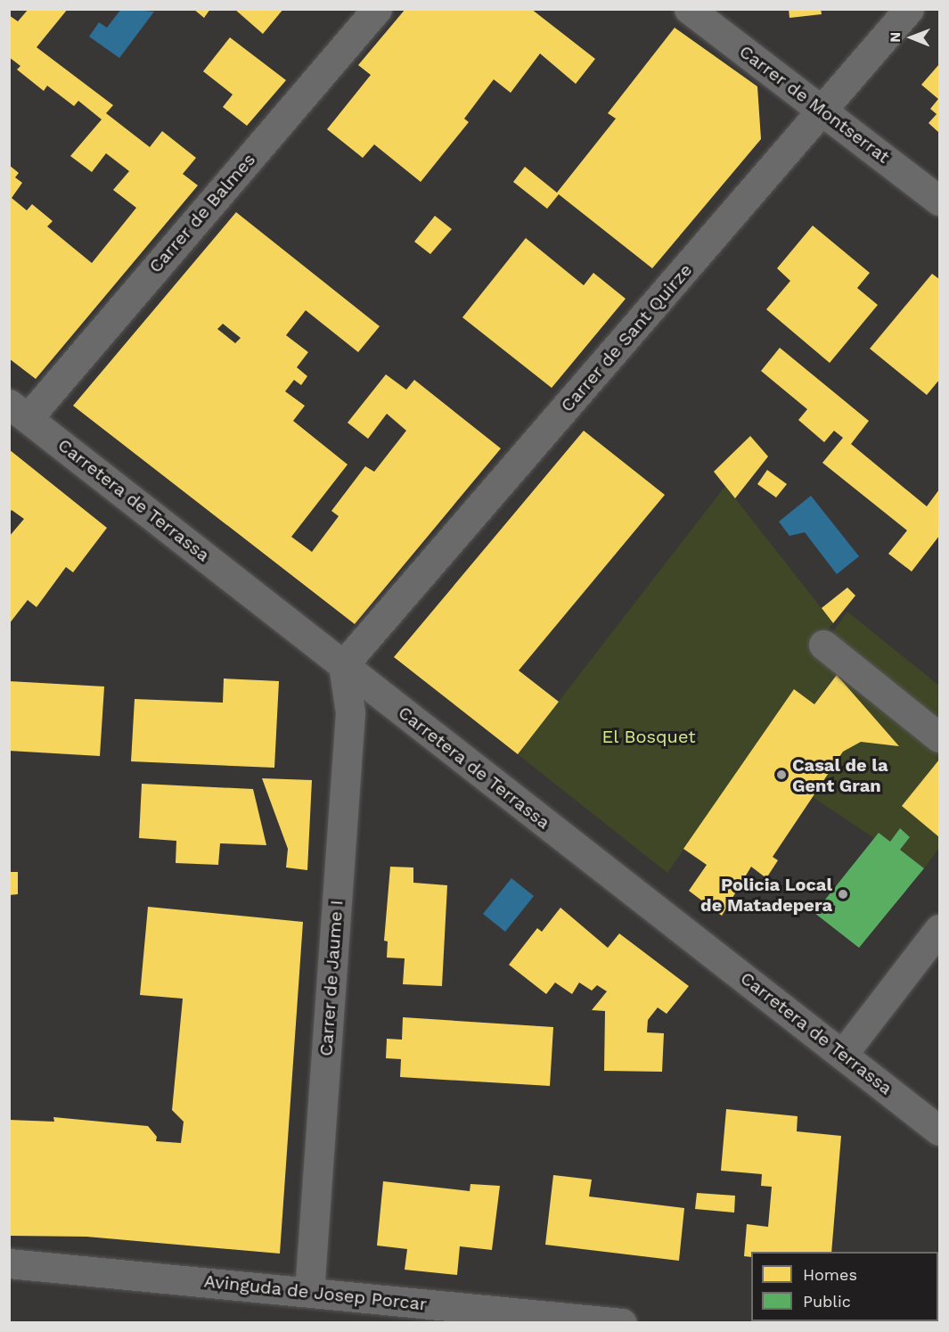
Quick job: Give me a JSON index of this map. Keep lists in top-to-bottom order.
{
  "streets": {
    "street": [
      "Carrer de Montserrat",
      "Carrer de Balmes",
      "Carrer de Sant Quirze",
      "Carretera de Terrassa",
      "Carrer de Jaume I",
      "Avinguda de Josep Porcar"
    ]
  },
  "crossings": [
    ["Carrer de Montserrat", "Carrer de Sant Quirze"],
    ["Carrer de Balmes", "Carretera de Terrassa"],
    ["Carrer de Sant Quirze", "Carretera de Terrassa"],
    ["Carrer de Sant Quirze", "Carrer de Jaume I"],
    ["Carretera de Terrassa", "Carrer de Jaume I"],
    ["Carrer de Jaume I", "Avinguda de Josep Porcar"]
  ],
  "parks": ["El Bosquet"],
  "places": ["Casal de la Gent Gran", "Policia Local de Matadepera"],
  "legend": ["Homes", "Public"],
  "north": "left"
}
